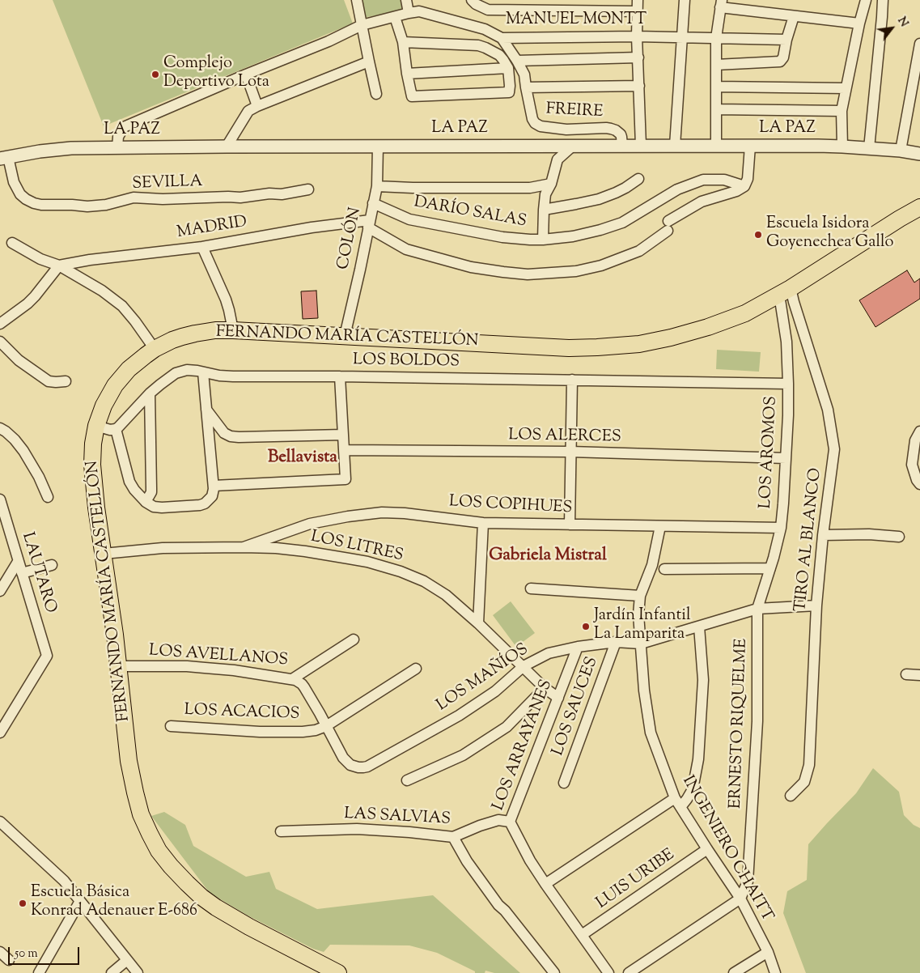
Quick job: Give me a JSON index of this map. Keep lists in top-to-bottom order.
{
  "streets": {
    "main road": ["FERNANDO MARÍA CASTELLÓN"],
    "street": [
      "MANUEL MONTT",
      "FREIRE",
      "LA PAZ",
      "SEVILLA",
      "DARÍO SALAS",
      "MADRID",
      "COLÓN",
      "LOS BOLDOS",
      "LOS ALERCES",
      "LOS AROMOS",
      "LOS COPIHUES",
      "TIRO AL BLANCO",
      "LOS LITRES",
      "LAUTARO",
      "LOS AVELLANOS",
      "LOS MAÑÍOS",
      "LOS SAUCES",
      "LOS ACACIOS",
      "ERNESTO RIQUELME",
      "LOS ARRAYANES",
      "LAS SALVIAS",
      "INGENIERO CHAITT",
      "LUIS URIBE"
    ]
  },
  "crossings": [
    ["MANUEL MONTT", "FREIRE"],
    ["MANUEL MONTT", "LA PAZ"],
    ["FREIRE", "LA PAZ"],
    ["LA PAZ", "SEVILLA"],
    ["LA PAZ", "COLÓN"],
    ["DARÍO SALAS", "COLÓN"],
    ["MADRID", "COLÓN"],
    ["COLÓN", "FERNANDO MARÍA CASTELLÓN"],
    ["FERNANDO MARÍA CASTELLÓN", "LOS AROMOS"],
    ["FERNANDO MARÍA CASTELLÓN", "TIRO AL BLANCO"],
    ["FERNANDO MARÍA CASTELLÓN", "LOS LITRES"],
    ["FERNANDO MARÍA CASTELLÓN", "LOS AVELLANOS"],
    ["LOS BOLDOS", "LOS AROMOS"],
    ["LOS ALERCES", "LOS AROMOS"],
    ["LOS AROMOS", "LOS COPIHUES"],
    ["LOS AROMOS", "TIRO AL BLANCO"],
    ["LOS AROMOS", "LOS MAÑÍOS"],
    ["LOS AROMOS", "ERNESTO RIQUELME"],
    ["LOS COPIHUES", "LOS LITRES"],
    ["LOS COPIHUES", "INGENIERO CHAITT"],
    ["TIRO AL BLANCO", "LOS MAÑÍOS"],
    ["LOS LITRES", "LOS MAÑÍOS"],
    ["LOS LITRES", "LOS ARRAYANES"],
    ["LOS AVELLANOS", "LOS MAÑÍOS"],
    ["LOS MAÑÍOS", "LOS SAUCES"],
    ["LOS MAÑÍOS", "LOS ACACIOS"],
    ["LOS MAÑÍOS", "ERNESTO RIQUELME"],
    ["LOS MAÑÍOS", "LOS ARRAYANES"],
    ["LOS MAÑÍOS", "INGENIERO CHAITT"],
    ["ERNESTO RIQUELME", "INGENIERO CHAITT"],
    ["LOS ARRAYANES", "LAS SALVIAS"],
    ["LOS ARRAYANES", "LUIS URIBE"],
    ["INGENIERO CHAITT", "LUIS URIBE"]
  ],
  "districts": ["Bellavista", "Gabriela Mistral"],
  "places": [
    "Complejo Deportivo Lota",
    "Escuela Isidora Goyenechea Gallo",
    "Jardín Infantil La Lamparita",
    "Escuela Básica Konrad Adenauer E-686"
  ],
  "scale_bar": "50 m",
  "north": "top right"
}
